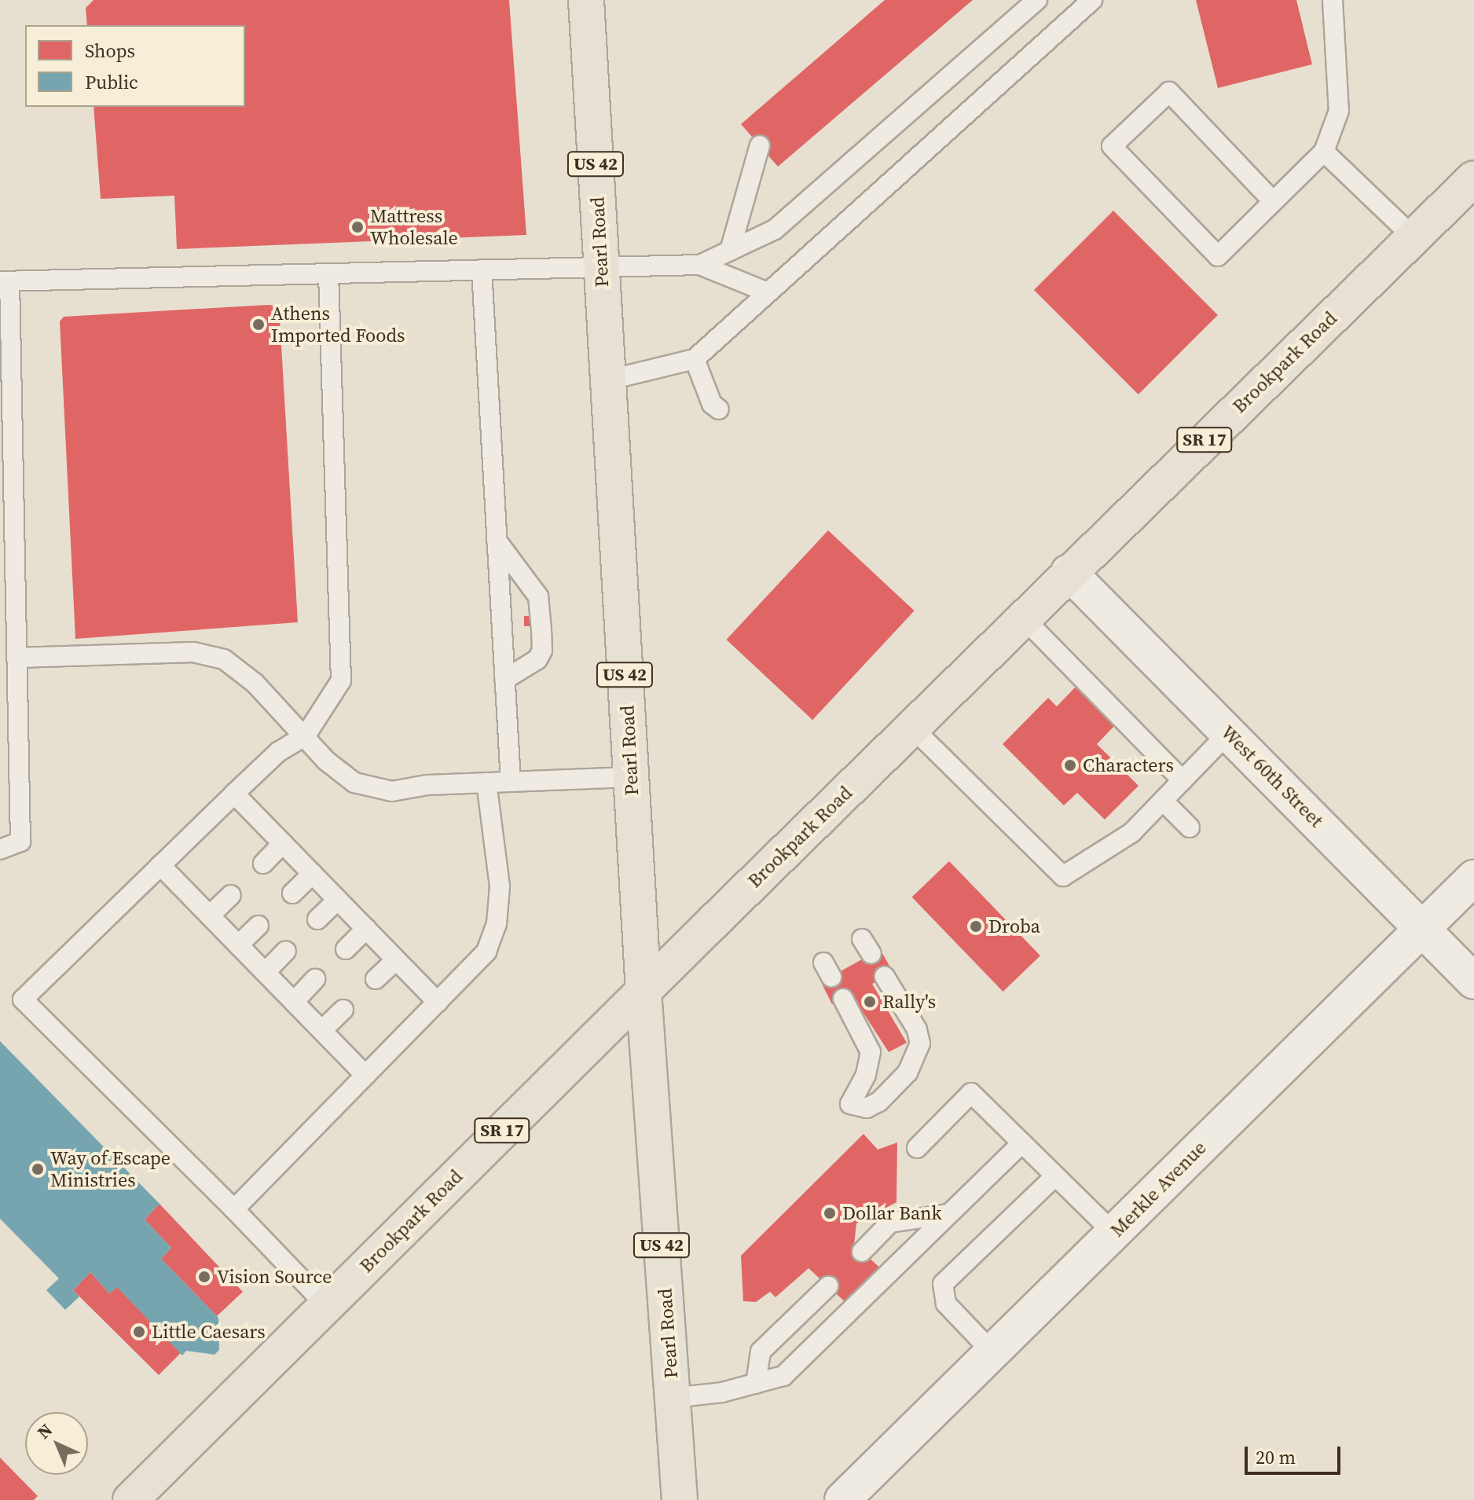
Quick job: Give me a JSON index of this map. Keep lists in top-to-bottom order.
{
  "streets": {
    "main road": [
      "US 42",
      "Pearl Road",
      "Brookpark Road",
      "SR 17"
    ],
    "street": ["West 60th Street", "Merkle Avenue"]
  },
  "crossings": [
    ["Pearl Road", "Brookpark Road"],
    ["Brookpark Road", "West 60th Street"],
    ["West 60th Street", "Merkle Avenue"]
  ],
  "places": [
    "Mattress Wholesale",
    "Athens Imported Foods",
    "Characters",
    "Droba",
    "Rally's",
    "Way of Escape Ministries",
    "Dollar Bank",
    "Vision Source",
    "Little Caesars"
  ],
  "legend": ["Shops", "Public"],
  "scale_bar": "20 m",
  "north": "top left"
}
